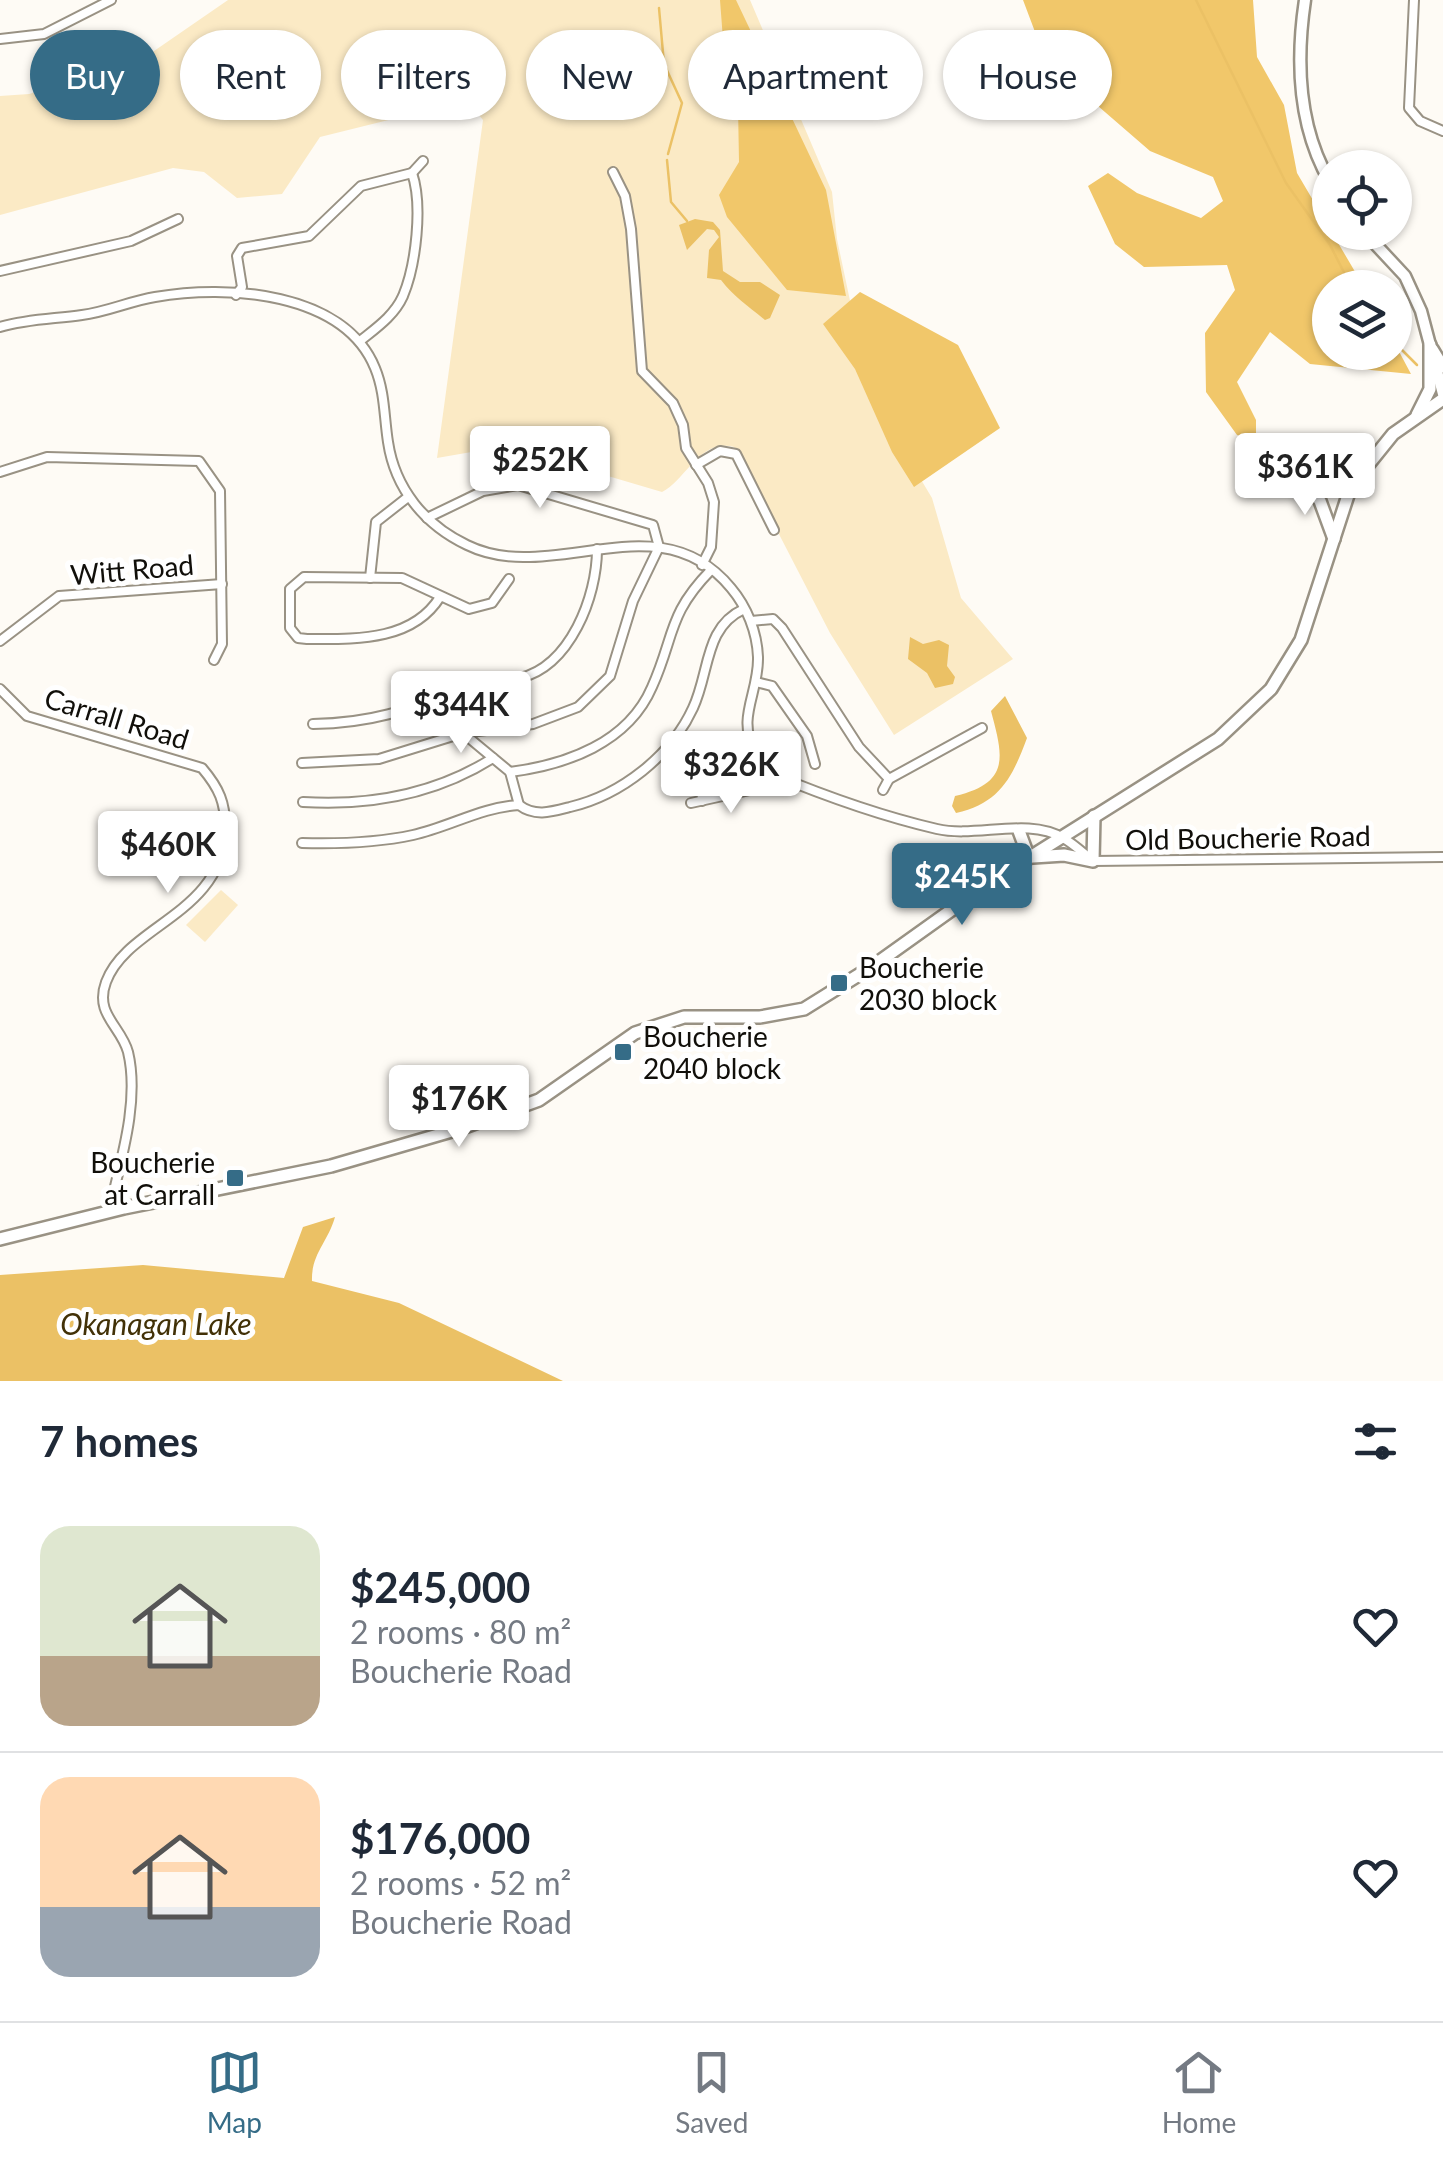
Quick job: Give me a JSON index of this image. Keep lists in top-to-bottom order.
{
  "streets": {
    "street": ["Witt Road", "Carrall Road", "Old Boucherie Road"]
  },
  "water": ["Okanagan Lake"],
  "places": {
    "transit": ["Boucherie 2030 block", "Boucherie 2040 block", "Boucherie at Carrall"]
  },
  "page": {
    "chip": [
      "Buy",
      "Rent",
      "Filters",
      "New",
      "Apartment",
      "House"
    ],
    "price": [
      "$252K",
      "$361K",
      "$344K",
      "$326K",
      "$460K",
      "$245K",
      "$176K"
    ],
    "heading": "7 homes",
    "list": [
      {
        "name": "$245,000",
        "note": "2 rooms · 80 m² · Boucherie Road"
      },
      {
        "name": "$176,000",
        "note": "2 rooms · 52 m² · Boucherie Road"
      }
    ],
    "tabs": ["Map", "Saved", "Home"]
  }
}
